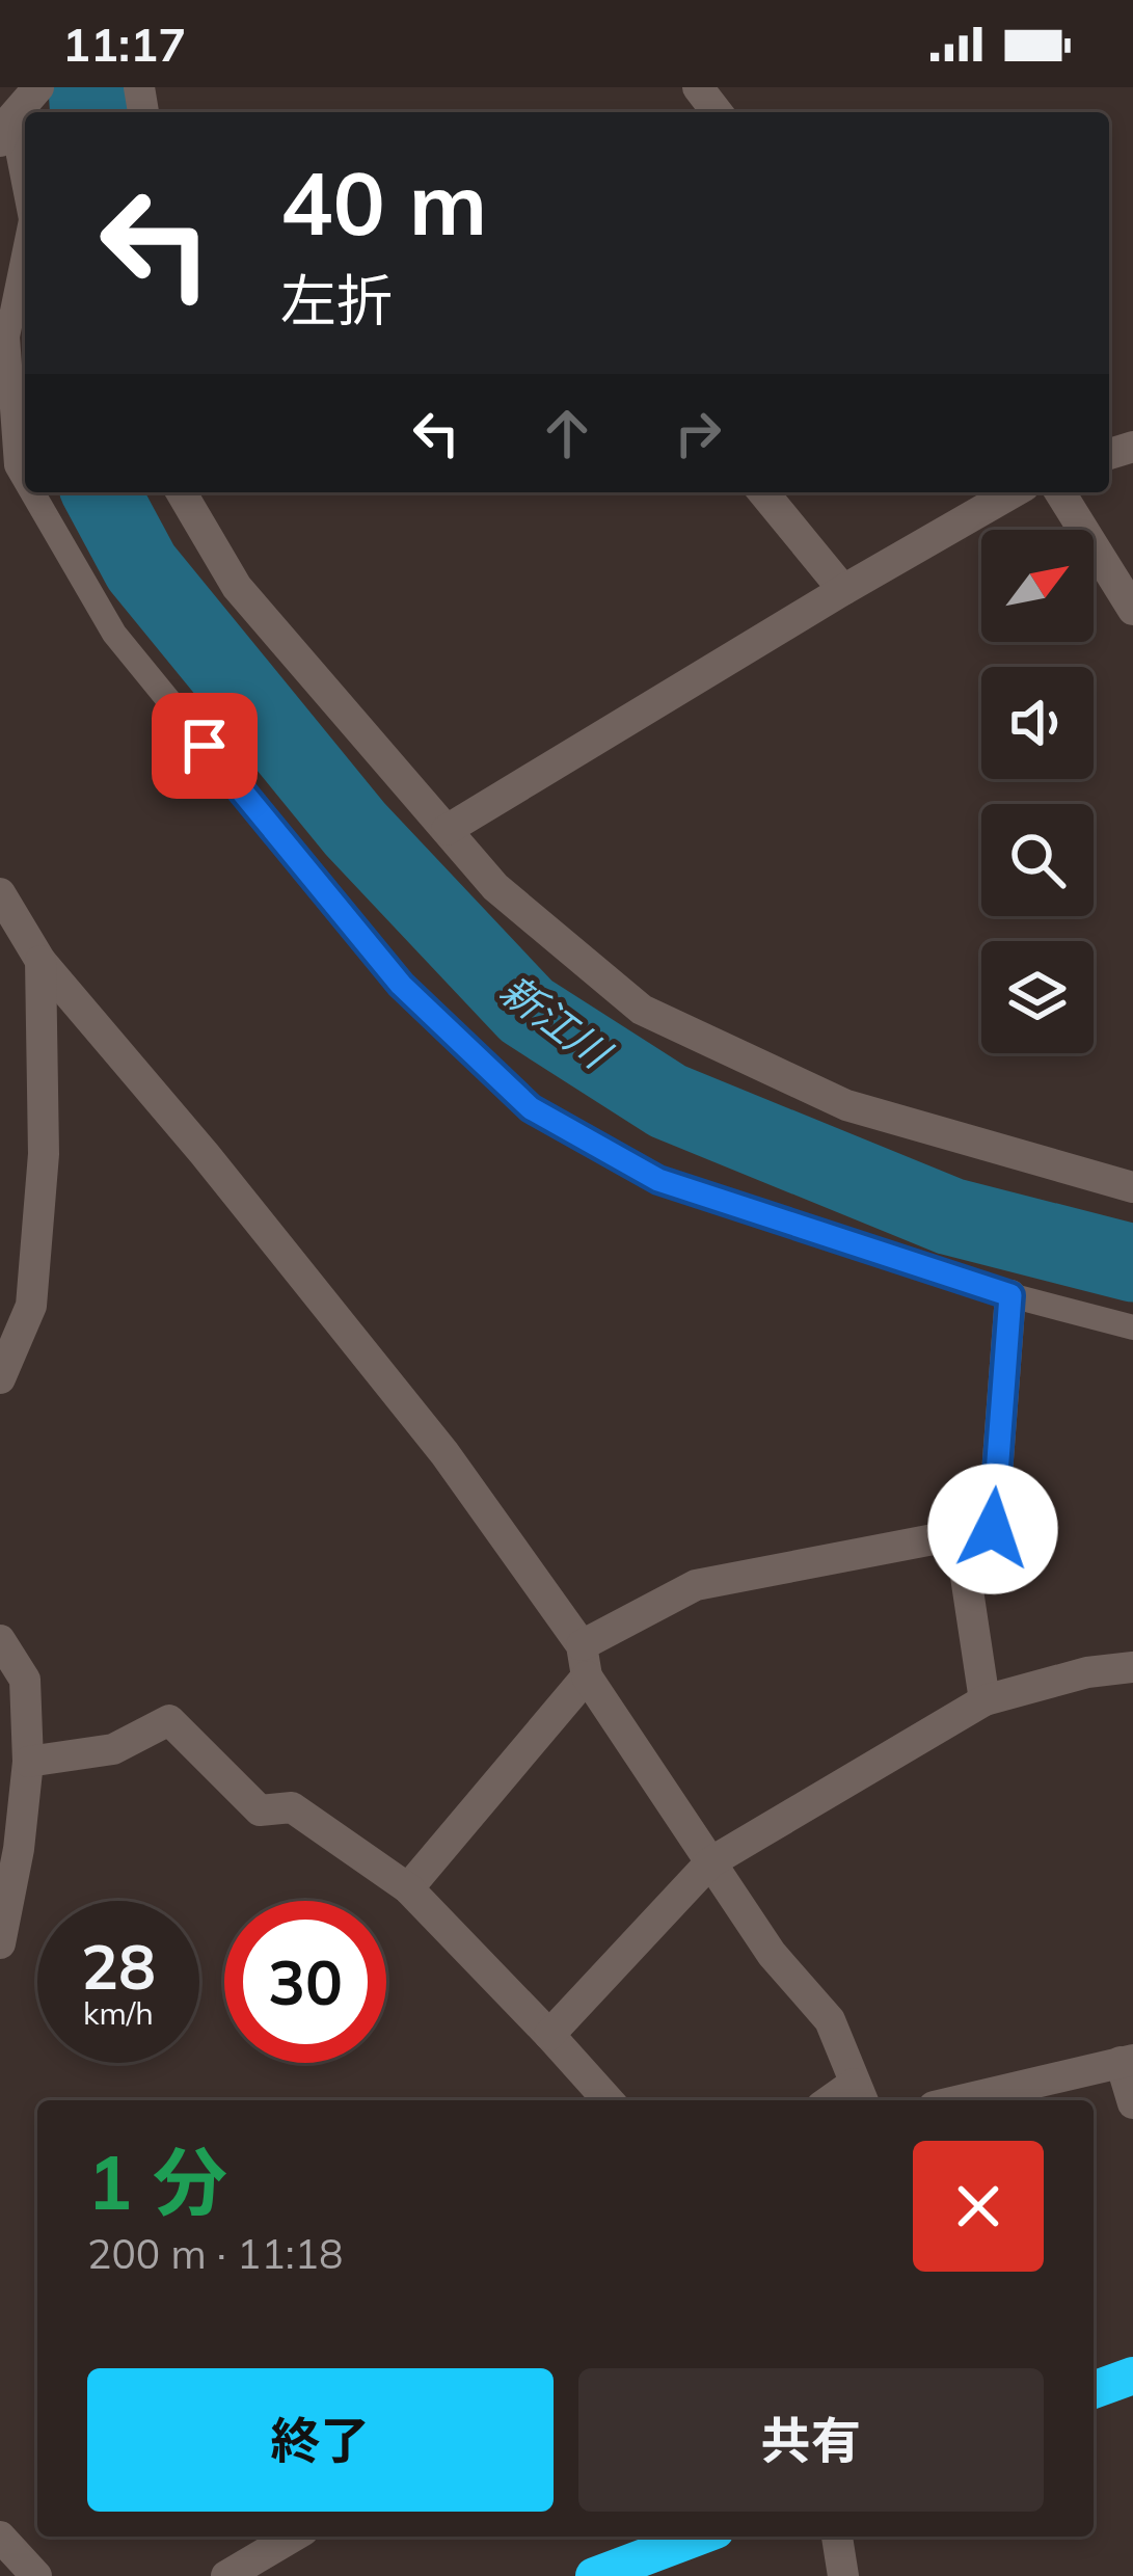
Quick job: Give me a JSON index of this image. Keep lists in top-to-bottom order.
{
  "water": ["新江川"],
  "north": "top right",
  "page": {
    "status": "11:17",
    "turn": ["40 m", "左折"],
    "speed": "28 km/h",
    "limit": "30",
    "heading": ["1 分", "200 m · 11:18"],
    "buttons": ["終了", "共有"]
  }
}
